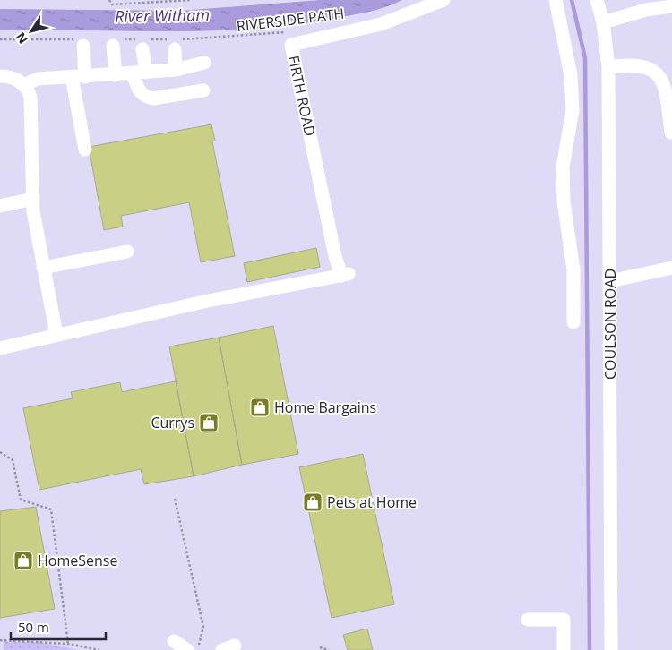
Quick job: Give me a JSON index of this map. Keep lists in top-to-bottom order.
{
  "streets": {
    "street": ["FIRTH ROAD", "COULSON ROAD"],
    "path": ["RIVERSIDE PATH"]
  },
  "water": ["River Witham"],
  "places": {
    "shop": [
      "Home Bargains",
      "Currys",
      "Pets at Home",
      "HomeSense"
    ]
  },
  "scale_bar": "50 m",
  "north": "bottom left"
}
